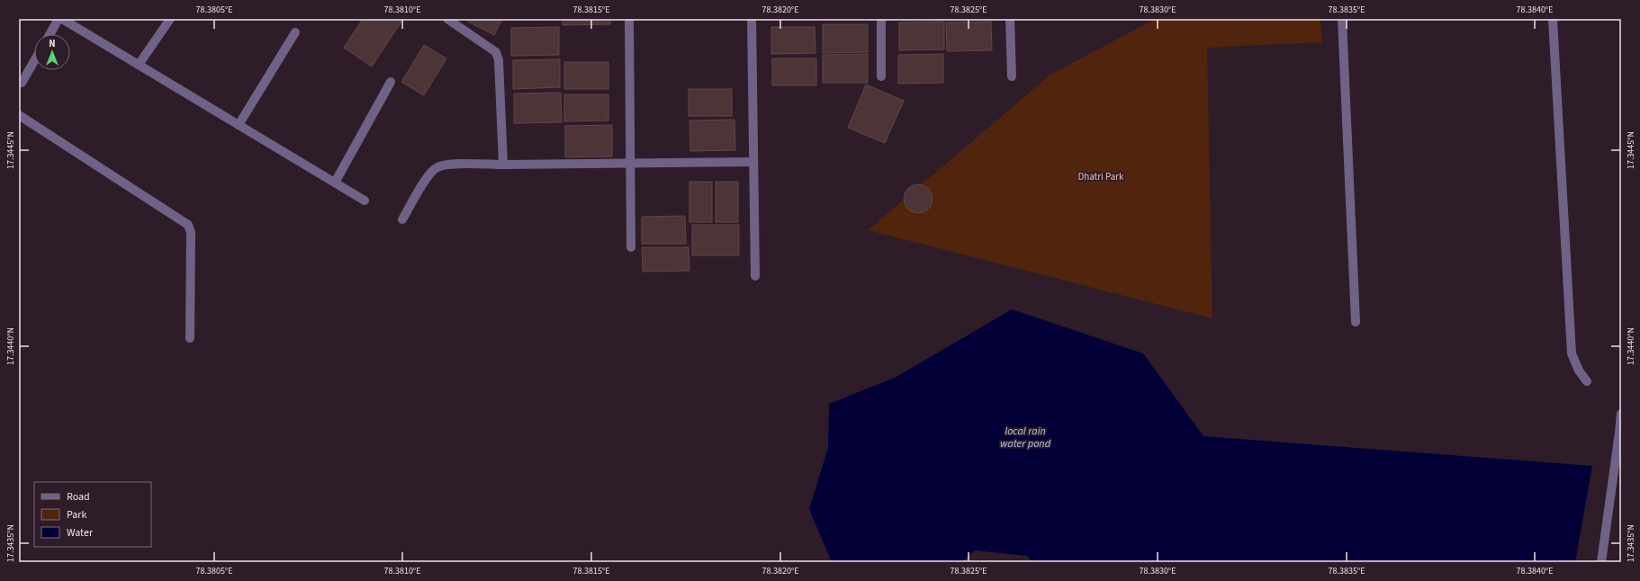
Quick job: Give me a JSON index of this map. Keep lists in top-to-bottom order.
{
  "water": ["local rain water pond"],
  "parks": ["Dhatri Park"],
  "legend": ["Road", "Park", "Water"],
  "north": "top",
  "coordinates": [
    "78.3805°E",
    "78.3810°E",
    "78.3815°E",
    "78.3820°E",
    "78.3825°E",
    "78.3830°E",
    "78.3835°E",
    "78.3840°E",
    "17.3445°N",
    "17.3440°N",
    "17.3435°N"
  ]
}
